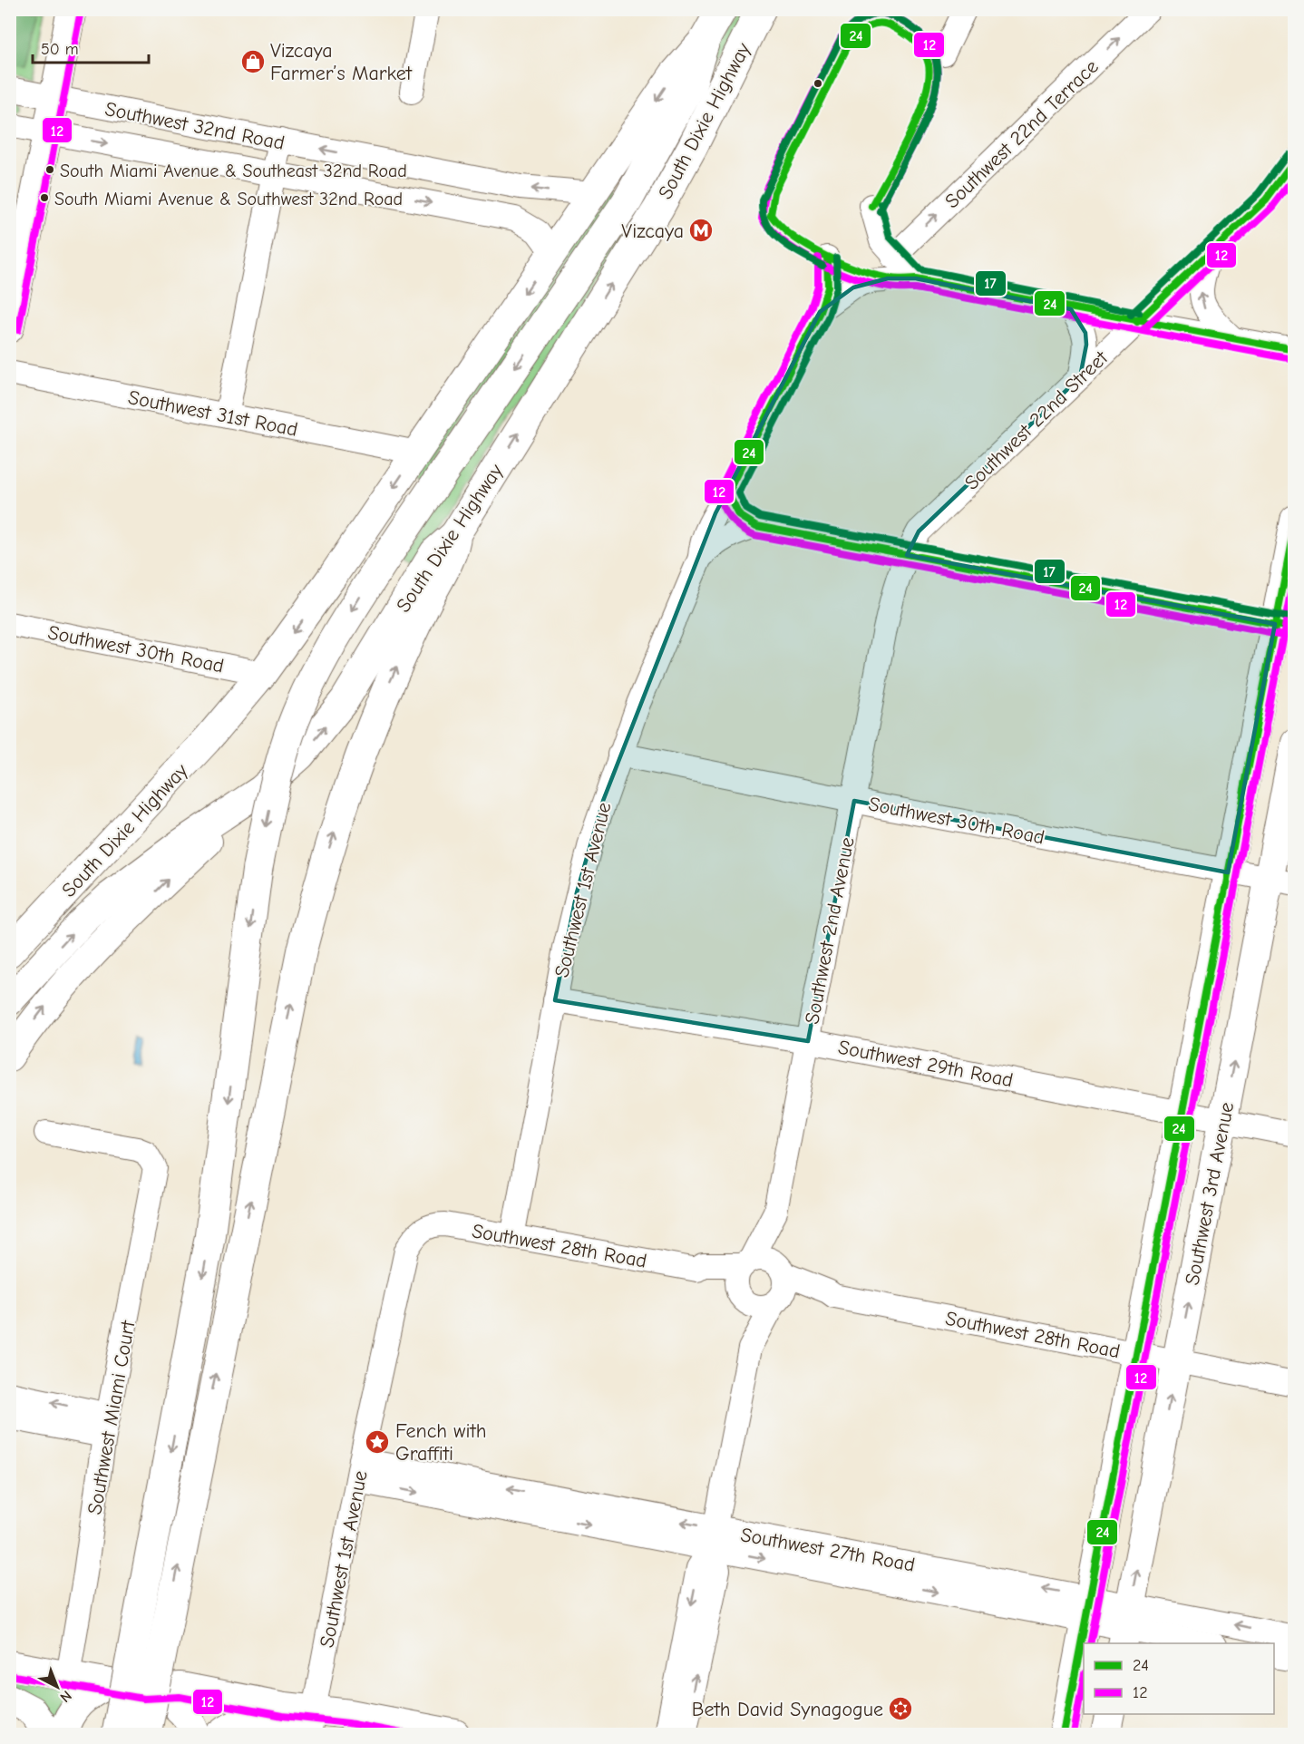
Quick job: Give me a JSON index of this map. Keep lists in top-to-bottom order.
{
  "streets": {
    "highway": ["South Dixie Highway"],
    "main road": ["Southwest 3rd Avenue"],
    "street": [
      "Southwest 32nd Road",
      "Southwest 22nd Terrace",
      "Southwest 31st Road",
      "Southwest 22nd Street",
      "Southwest 30th Road",
      "Southwest 1st Avenue",
      "Southwest 2nd Avenue",
      "Southwest 29th Road",
      "Southwest 28th Road",
      "Southwest Miami Court",
      "Southwest 27th Road"
    ]
  },
  "crossings": [
    ["South Dixie Highway", "Southwest 32nd Road"],
    ["South Dixie Highway", "Southwest 31st Road"],
    ["South Dixie Highway", "Southwest 30th Road"],
    ["Southwest 22nd Terrace", "Southwest 1st Avenue"],
    ["Southwest 22nd Street", "Southwest 2nd Avenue"],
    ["Southwest 30th Road", "Southwest 1st Avenue"],
    ["Southwest 30th Road", "Southwest 2nd Avenue"],
    ["Southwest 30th Road", "Southwest 3rd Avenue"],
    ["Southwest 1st Avenue", "Southwest 29th Road"],
    ["Southwest 1st Avenue", "Southwest 28th Road"],
    ["Southwest 1st Avenue", "Southwest 27th Road"],
    ["Southwest 2nd Avenue", "Southwest 29th Road"],
    ["Southwest 2nd Avenue", "Southwest 28th Road"],
    ["Southwest 29th Road", "Southwest 3rd Avenue"],
    ["Southwest 3rd Avenue", "Southwest 28th Road"],
    ["Southwest 3rd Avenue", "Southwest 27th Road"]
  ],
  "one_way": ["Southwest 22nd Terrace"],
  "places": {
    "shop": ["Vizcaya Farmer’s Market"],
    "other": ["South Miami Avenue & Southeast 32nd Road", "South Miami Avenue & Southwest 32nd Road"],
    "metro station": ["Vizcaya"],
    "place": ["Fench with Graffiti"],
    "synagogue": ["Beth David Synagogue"]
  },
  "lines": ["transit line 12", "transit line 17", "transit line 24"],
  "legend": ["24", "12"],
  "scale_bar": "50 m",
  "north": "bottom right"
}
